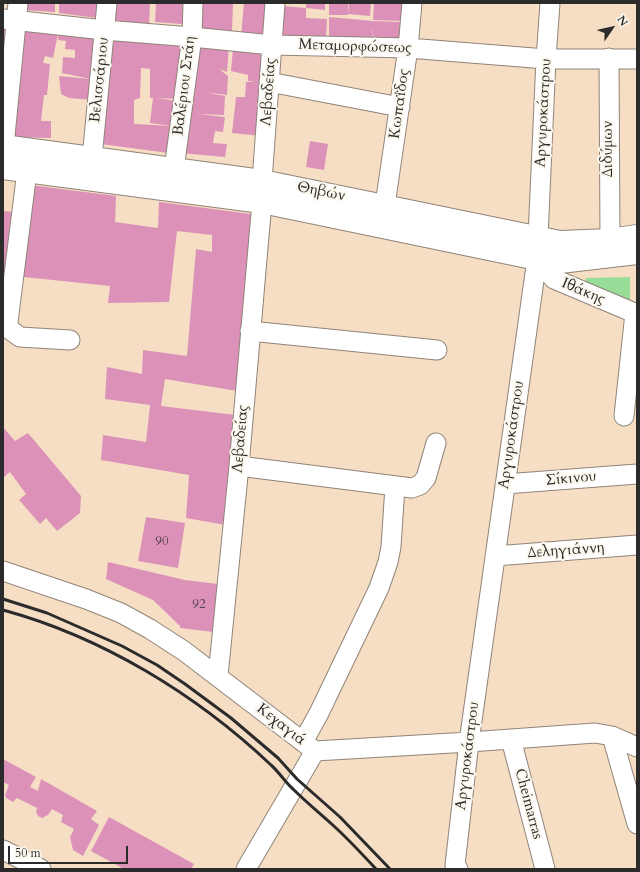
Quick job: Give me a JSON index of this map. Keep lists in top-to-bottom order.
{
  "streets": {
    "main road": ["Θηβών"],
    "street": [
      "Μεταμορφώσεως",
      "Βελισσάριου",
      "Βαλέριου Στάη",
      "Λεβαδείας",
      "Κωπαΐδος",
      "Αργυροκάστρου",
      "Διδύμων",
      "Ιθάκης",
      "Σίκινου",
      "Δεληγιάννη",
      "Κεχαγιά",
      "Cheimarras"
    ]
  },
  "crossings": [
    ["Μεταμορφώσεως", "Βελισσάριου"],
    ["Μεταμορφώσεως", "Βαλέριου Στάη"],
    ["Μεταμορφώσεως", "Λεβαδείας"],
    ["Μεταμορφώσεως", "Κωπαΐδος"],
    ["Μεταμορφώσεως", "Αργυροκάστρου"],
    ["Μεταμορφώσεως", "Διδύμων"],
    ["Βελισσάριου", "Θηβών"],
    ["Βαλέριου Στάη", "Θηβών"],
    ["Λεβαδείας", "Θηβών"],
    ["Λεβαδείας", "Κεχαγιά"],
    ["Κωπαΐδος", "Θηβών"],
    ["Αργυροκάστρου", "Θηβών"],
    ["Αργυροκάστρου", "Ιθάκης"],
    ["Αργυροκάστρου", "Σίκινου"],
    ["Αργυροκάστρου", "Δεληγιάννη"],
    ["Αργυροκάστρου", "Κεχαγιά"],
    ["Διδύμων", "Θηβών"],
    ["Θηβών", "Ιθάκης"],
    ["Κεχαγιά", "Cheimarras"]
  ],
  "house_numbers": ["90", "92"],
  "scale_bar": "50 m",
  "north": "top right"
}
